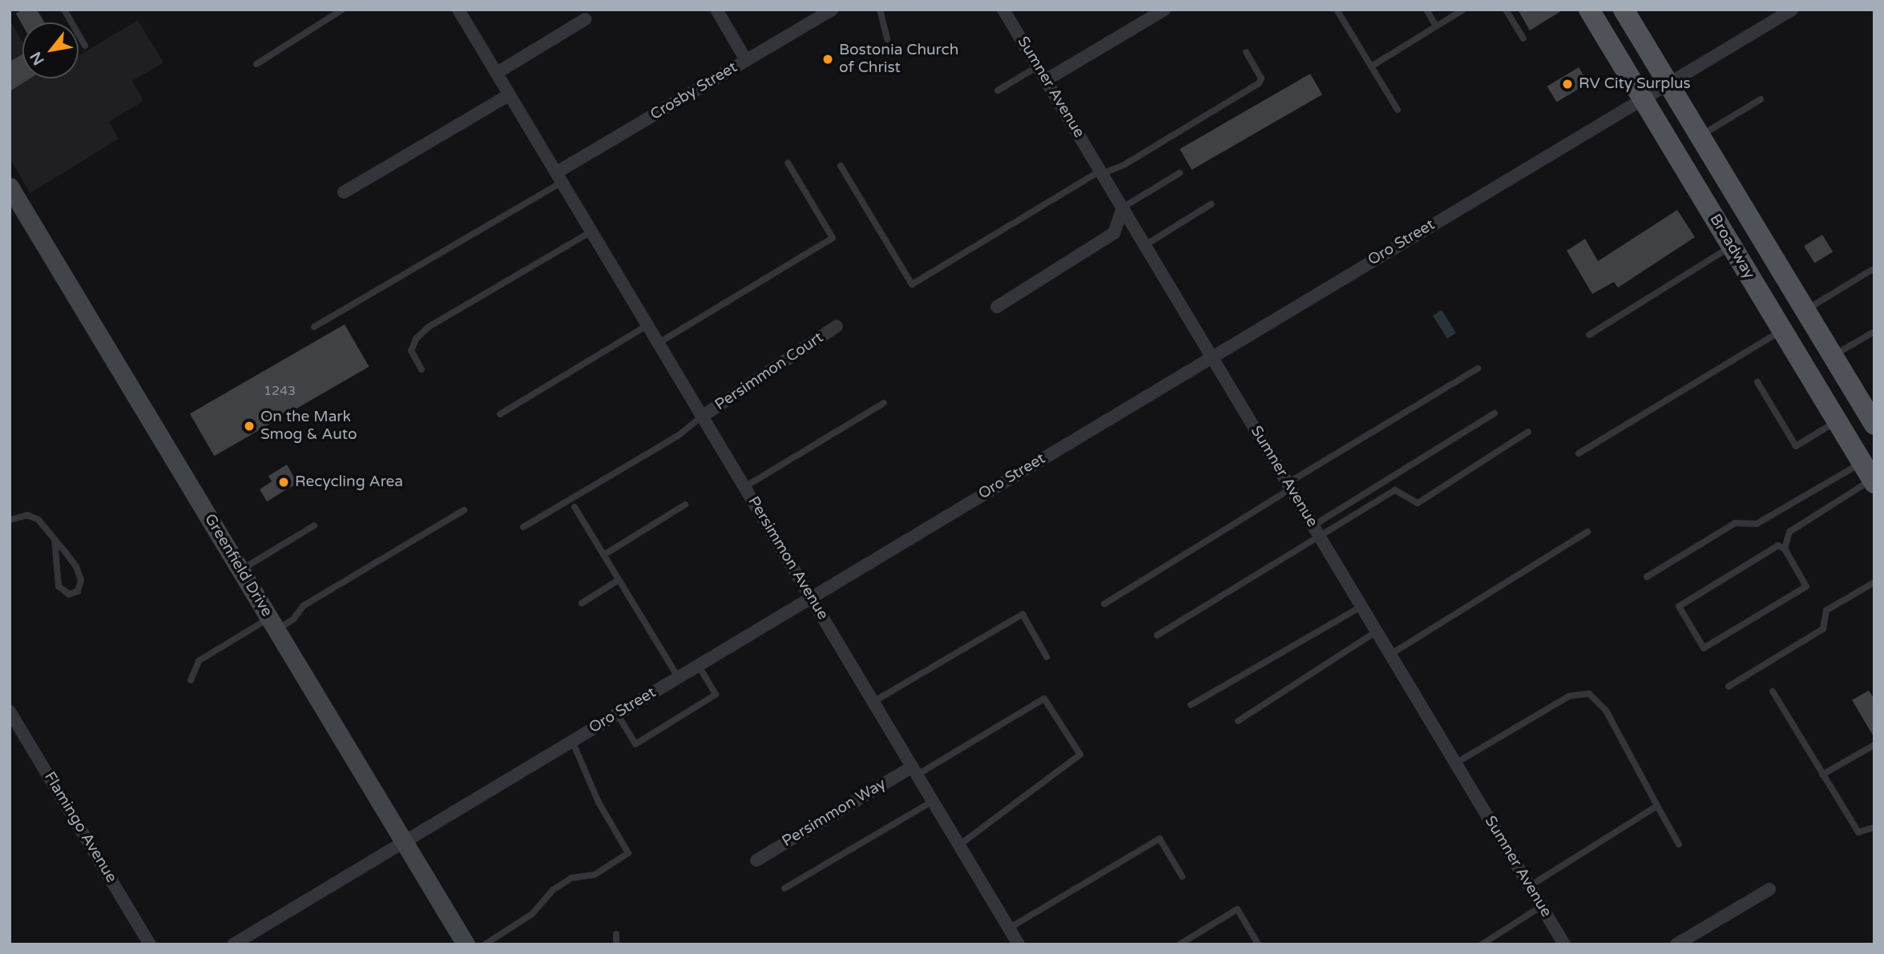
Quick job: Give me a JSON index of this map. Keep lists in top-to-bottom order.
{
  "streets": {
    "main road": ["Broadway", "Greenfield Drive"],
    "street": [
      "Sumner Avenue",
      "Crosby Street",
      "Oro Street",
      "Persimmon Court",
      "Persimmon Avenue",
      "Persimmon Way",
      "Flamingo Avenue"
    ]
  },
  "crossings": [
    ["Sumner Avenue", "Oro Street"],
    ["Crosby Street", "Persimmon Avenue"],
    ["Oro Street", "Broadway"],
    ["Oro Street", "Persimmon Avenue"],
    ["Oro Street", "Greenfield Drive"],
    ["Persimmon Court", "Persimmon Avenue"],
    ["Persimmon Avenue", "Persimmon Way"]
  ],
  "places": [
    "Bostonia Church of Christ",
    "RV City Surplus",
    "On the Mark Smog & Auto",
    "Recycling Area"
  ],
  "house_numbers": ["1243"],
  "north": "bottom left"
}
